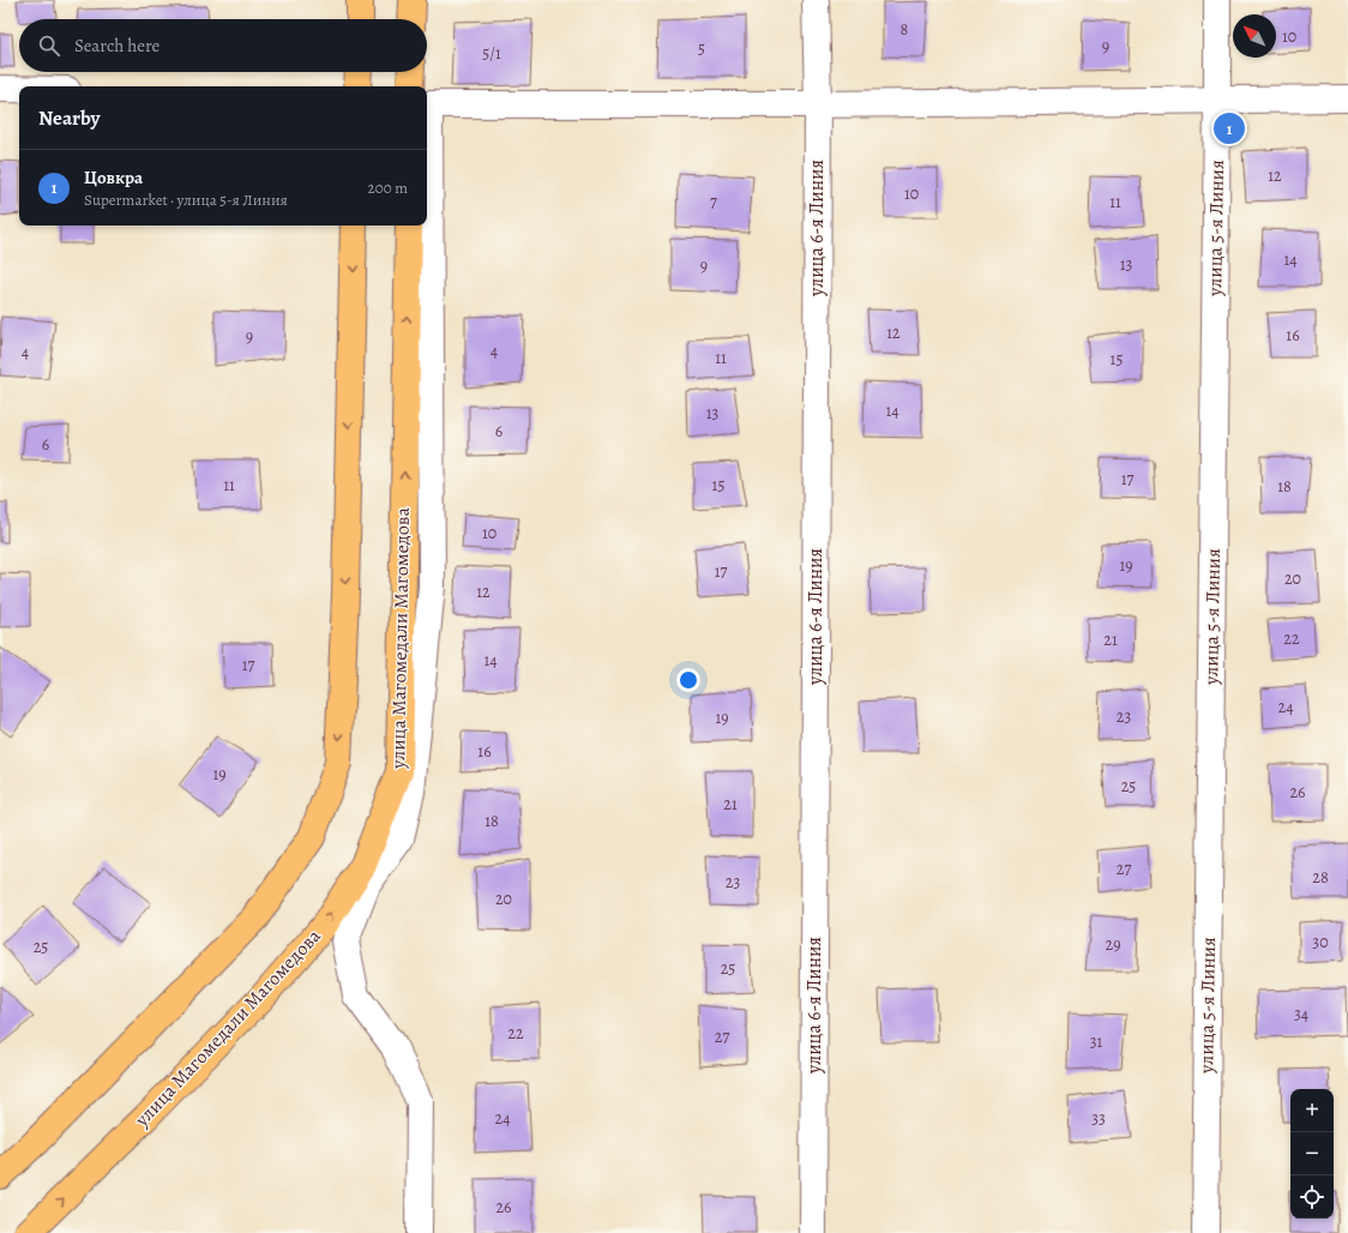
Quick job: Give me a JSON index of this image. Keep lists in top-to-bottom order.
{
  "streets": {
    "main road": ["улица Магомедали Магомедова"],
    "street": ["улица 6-я Линия", "улица 5-я Линия"]
  },
  "house_numbers": [
    "8",
    "10",
    "9",
    "5",
    "5/1",
    "12",
    "10",
    "7",
    "11",
    "14",
    "13",
    "9",
    "12",
    "16",
    "9",
    "4",
    "4",
    "11",
    "15",
    "14",
    "13",
    "6",
    "6",
    "17",
    "11",
    "15",
    "18",
    "10",
    "19",
    "17",
    "20",
    "12",
    "22",
    "21",
    "14",
    "17",
    "24",
    "23",
    "19",
    "16",
    "19",
    "25",
    "26",
    "21",
    "18",
    "27",
    "28",
    "23",
    "20",
    "30",
    "29",
    "25",
    "25",
    "34",
    "22",
    "27",
    "31",
    "24",
    "33",
    "26"
  ],
  "north": "top left",
  "page": {
    "search": "Search here",
    "heading": "Nearby",
    "pins": "1",
    "list": [
      {
        "mark": "1",
        "name": "Цовкра",
        "note": "Supermarket · улица 5-я Линия",
        "value": "200 m"
      }
    ],
    "map_buttons": ["+", "−"]
  }
}
